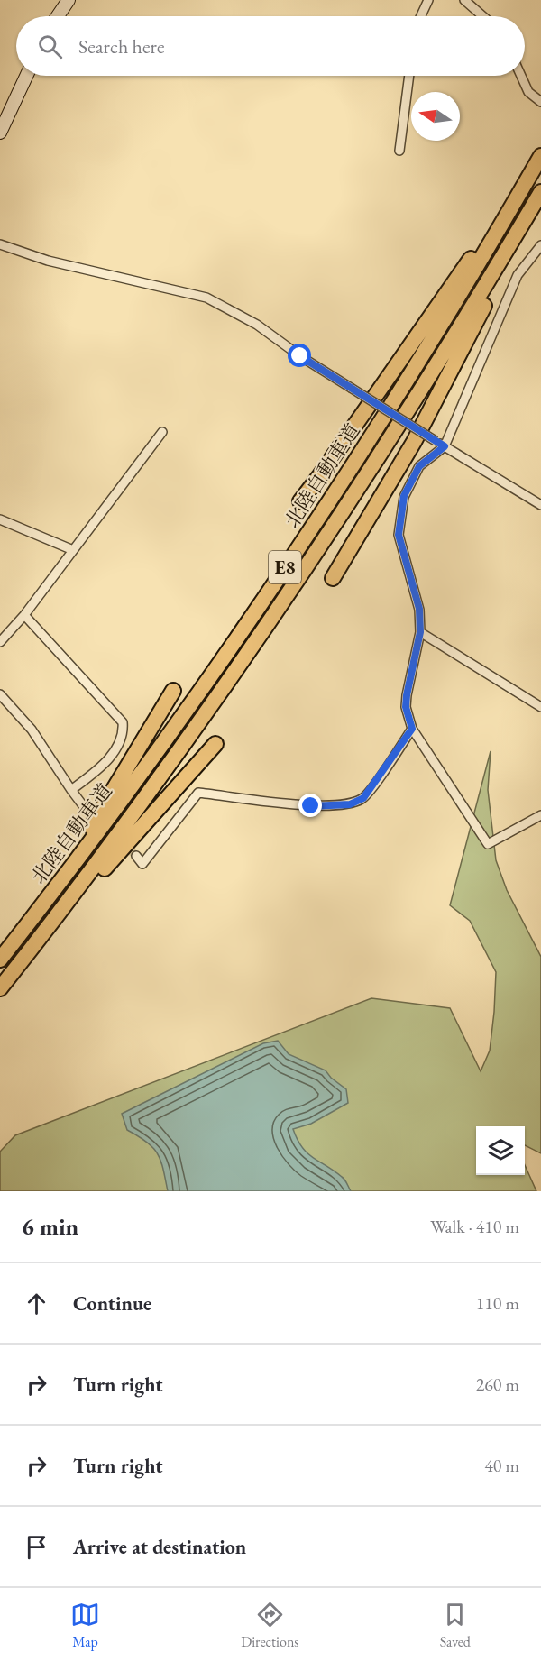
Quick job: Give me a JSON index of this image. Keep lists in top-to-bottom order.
{
  "streets": {
    "highway": ["北陸自動車道", "E8"]
  },
  "north": "left",
  "page": {
    "search": "Search here",
    "heading": ["6 min", "Walk · 410 m"],
    "list": [
      ["Continue", "110 m"],
      ["Turn right", "260 m"],
      ["Turn right", "40 m"],
      "Arrive at destination"
    ],
    "nav": ["Map", "Directions", "Saved"]
  }
}
